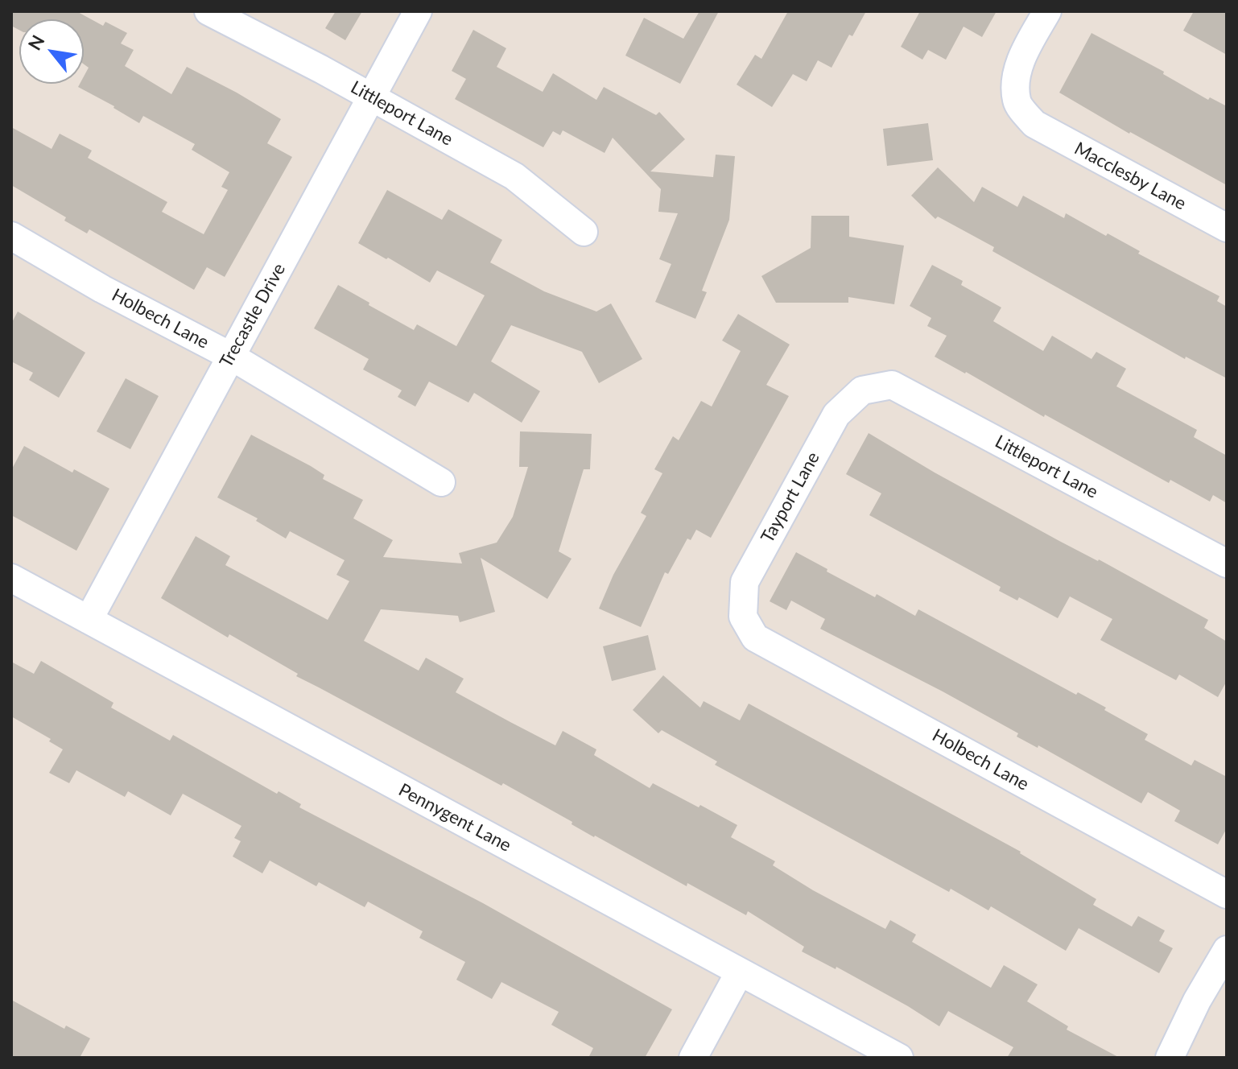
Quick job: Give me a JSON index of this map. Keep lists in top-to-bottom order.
{
  "streets": {
    "street": [
      "Littleport Lane",
      "Macclesby Lane",
      "Trecastle Drive",
      "Holbech Lane",
      "Tayport Lane",
      "Pennygent Lane"
    ]
  },
  "crossings": [
    ["Littleport Lane", "Trecastle Drive"],
    ["Littleport Lane", "Tayport Lane"],
    ["Trecastle Drive", "Holbech Lane"],
    ["Trecastle Drive", "Pennygent Lane"],
    ["Holbech Lane", "Tayport Lane"]
  ],
  "north": "top left"
}
